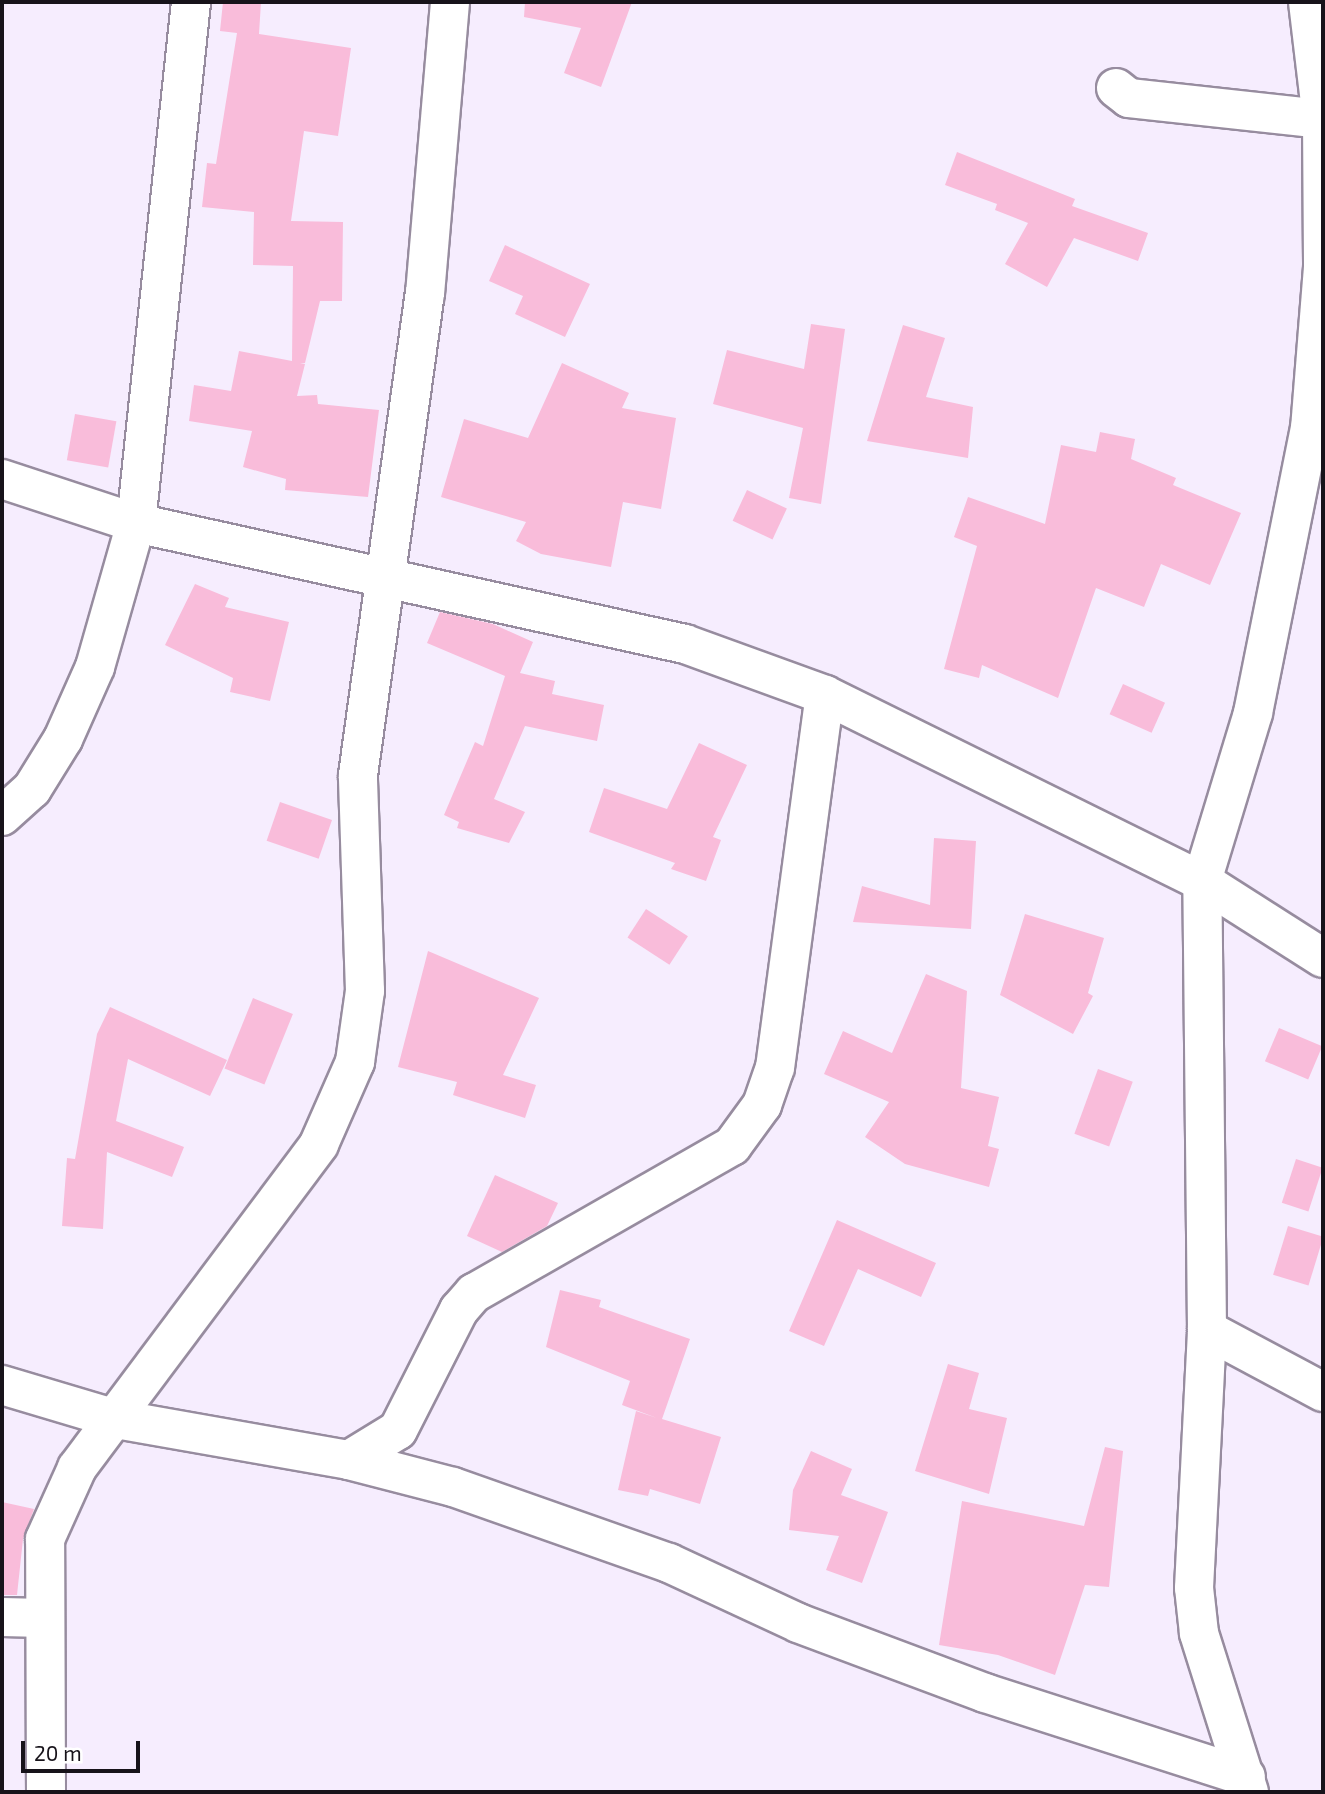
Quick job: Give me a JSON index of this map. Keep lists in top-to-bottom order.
{
  "scale_bar": "20 m"
}
